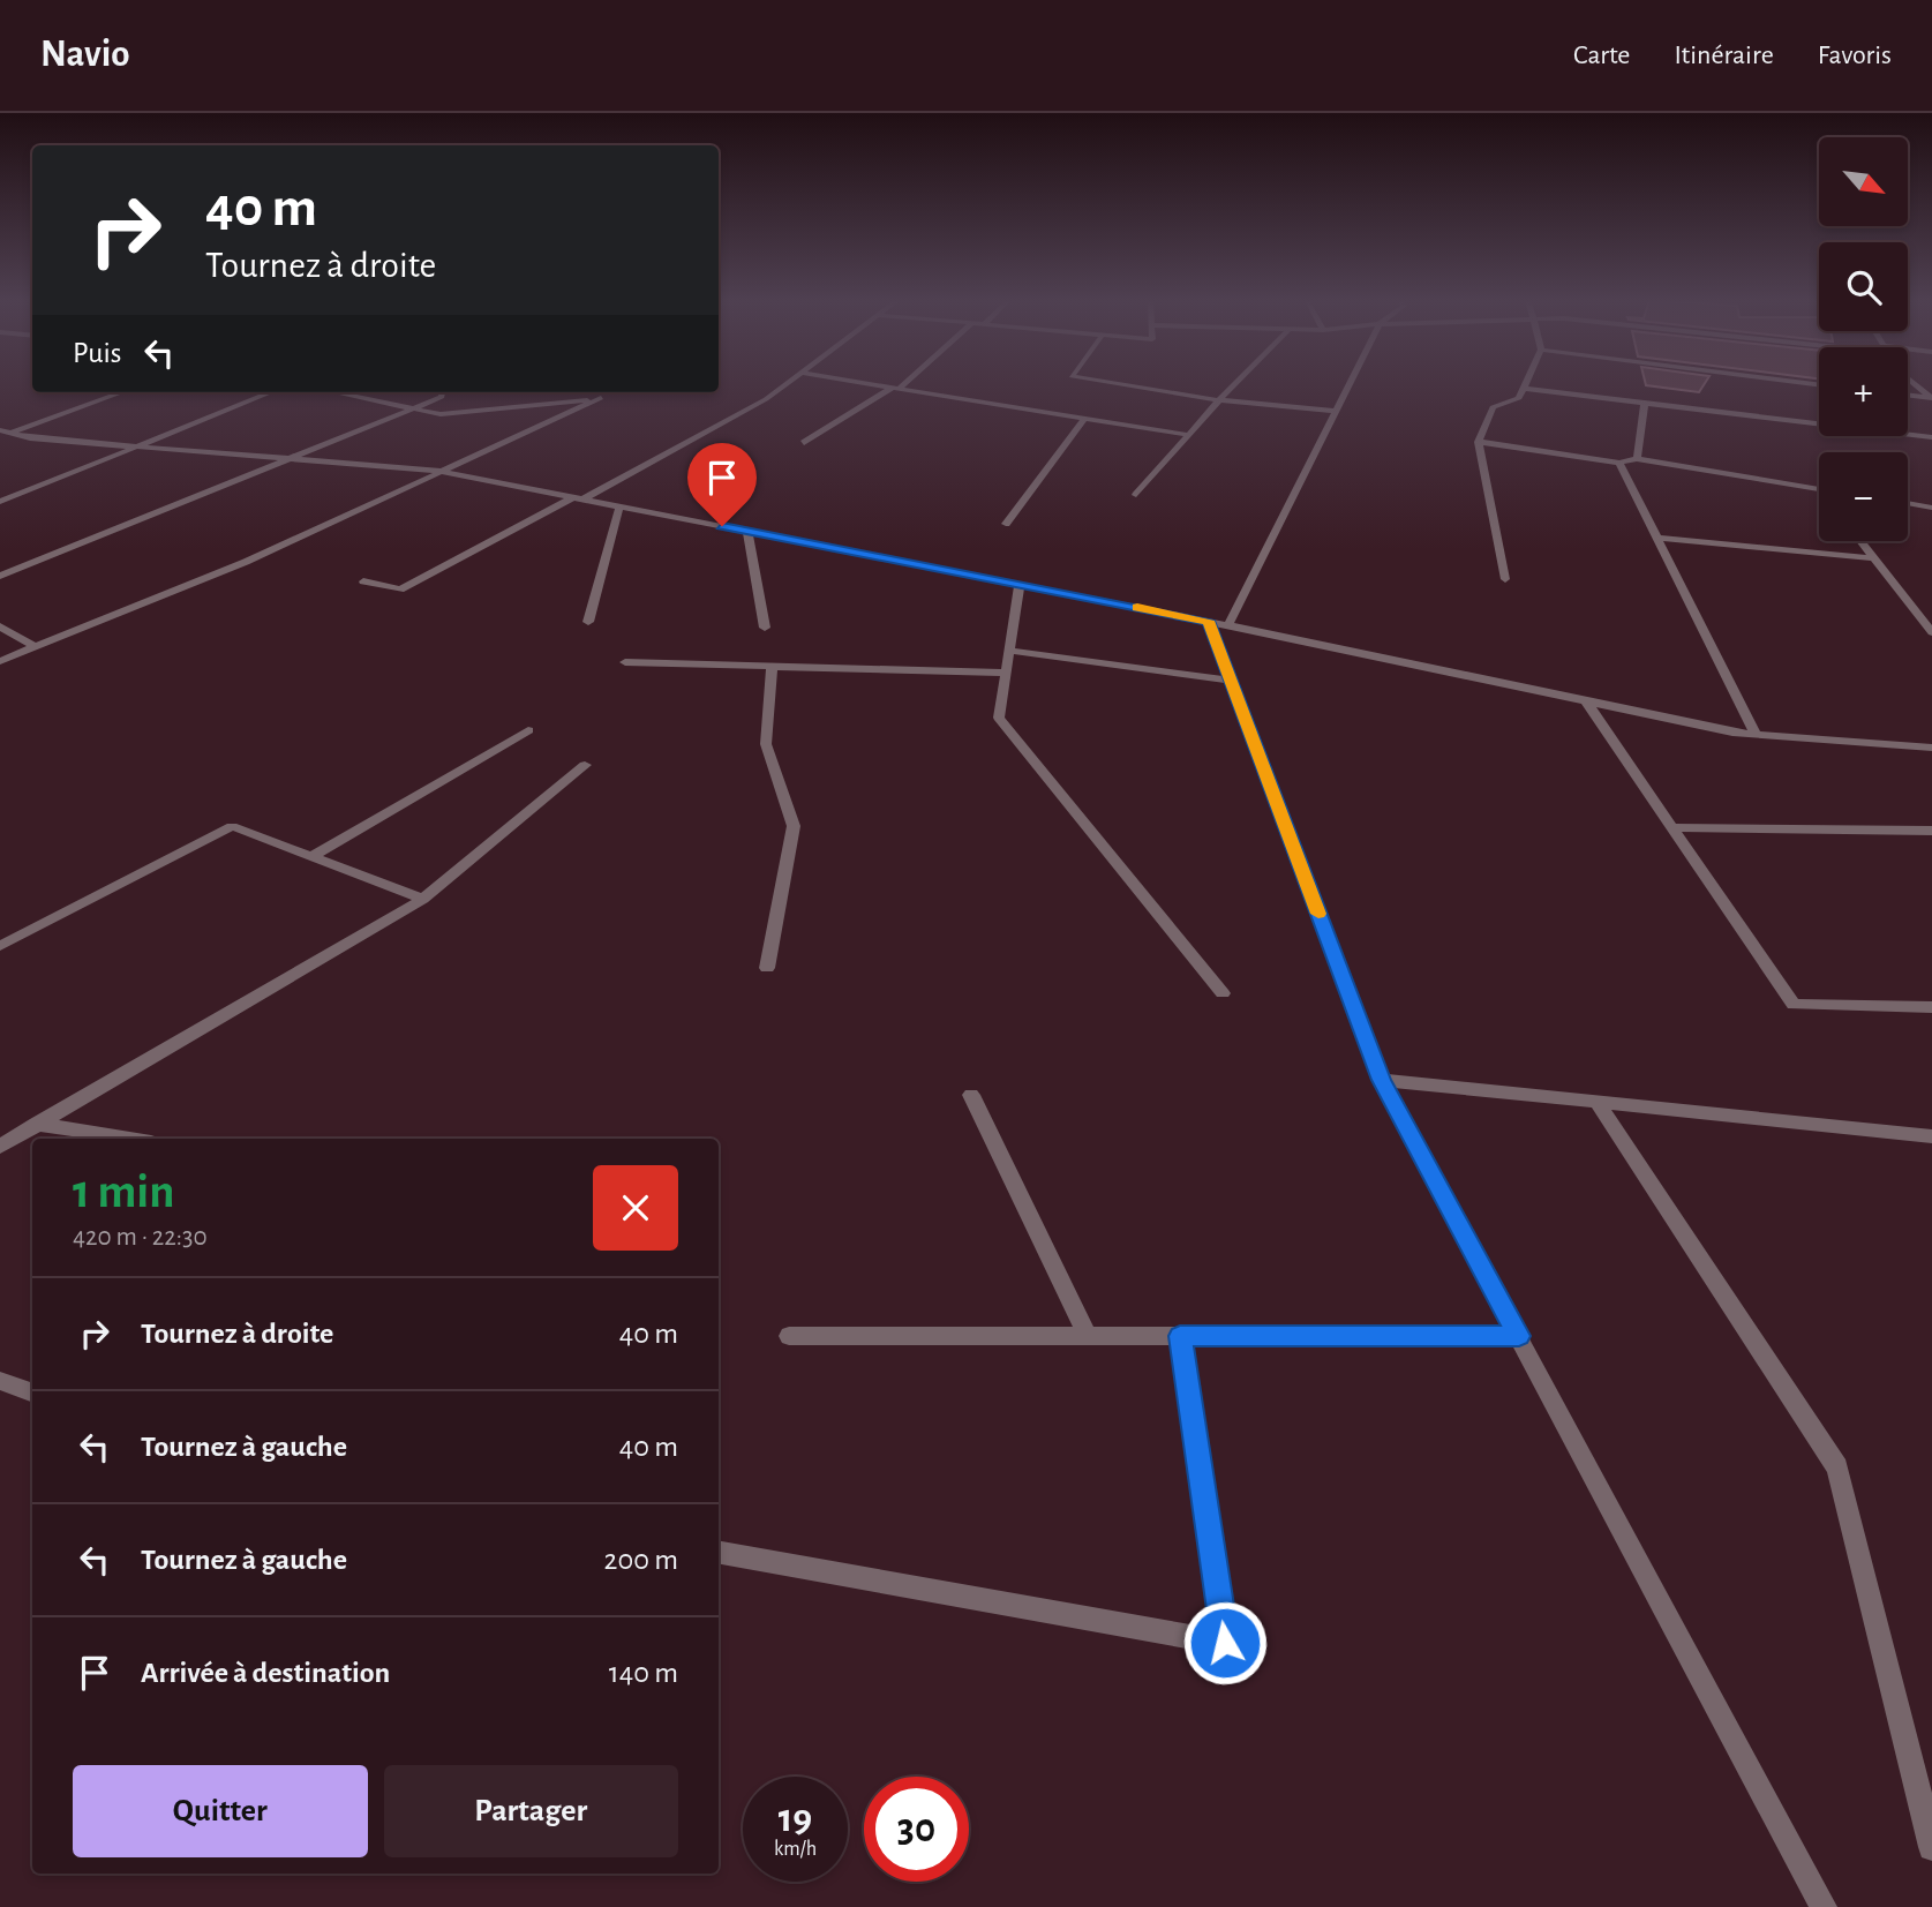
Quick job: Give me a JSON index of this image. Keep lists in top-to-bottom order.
{
  "north": "bottom right",
  "page": {
    "header": "Navio",
    "nav": ["Carte", "Itinéraire", "Favoris"],
    "map_buttons": ["+", "−"],
    "turn": ["40 m", "Tournez à droite"],
    "then": "Puis",
    "heading": ["1 min", "420 m · 22:30"],
    "list": [
      {
        "name": "Tournez à droite",
        "value": "40 m"
      },
      {
        "name": "Tournez à gauche",
        "value": "40 m"
      },
      {
        "name": "Tournez à gauche",
        "value": "200 m"
      },
      {
        "name": "Arrivée à destination",
        "value": "140 m"
      }
    ],
    "buttons": ["Quitter", "Partager"],
    "speed": "19 km/h",
    "limit": "30"
  }
}
